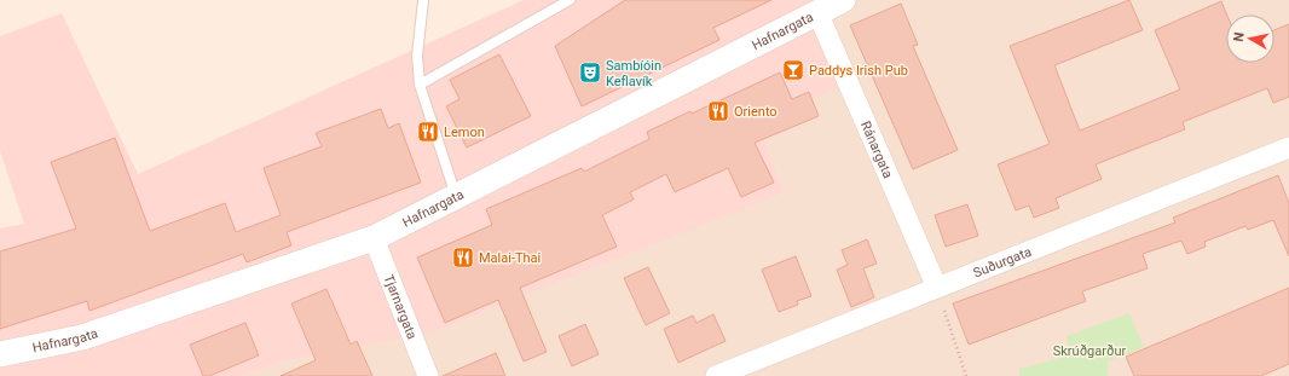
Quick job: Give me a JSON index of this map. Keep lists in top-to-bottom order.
{
  "streets": {
    "street": [
      "Hafnargata",
      "Ránargata",
      "Suðurgata",
      "Tjarnargata"
    ]
  },
  "crossings": [
    ["Hafnargata", "Ránargata"],
    ["Hafnargata", "Tjarnargata"],
    ["Ránargata", "Suðurgata"]
  ],
  "parks": ["Skrúðgarður"],
  "places": {
    "bar": ["Paddys Irish Pub"],
    "theatre": ["Sambíóin Keflavík"],
    "restaurant": ["Oriento", "Lemon", "Malai-Thai"]
  },
  "north": "left"
}
